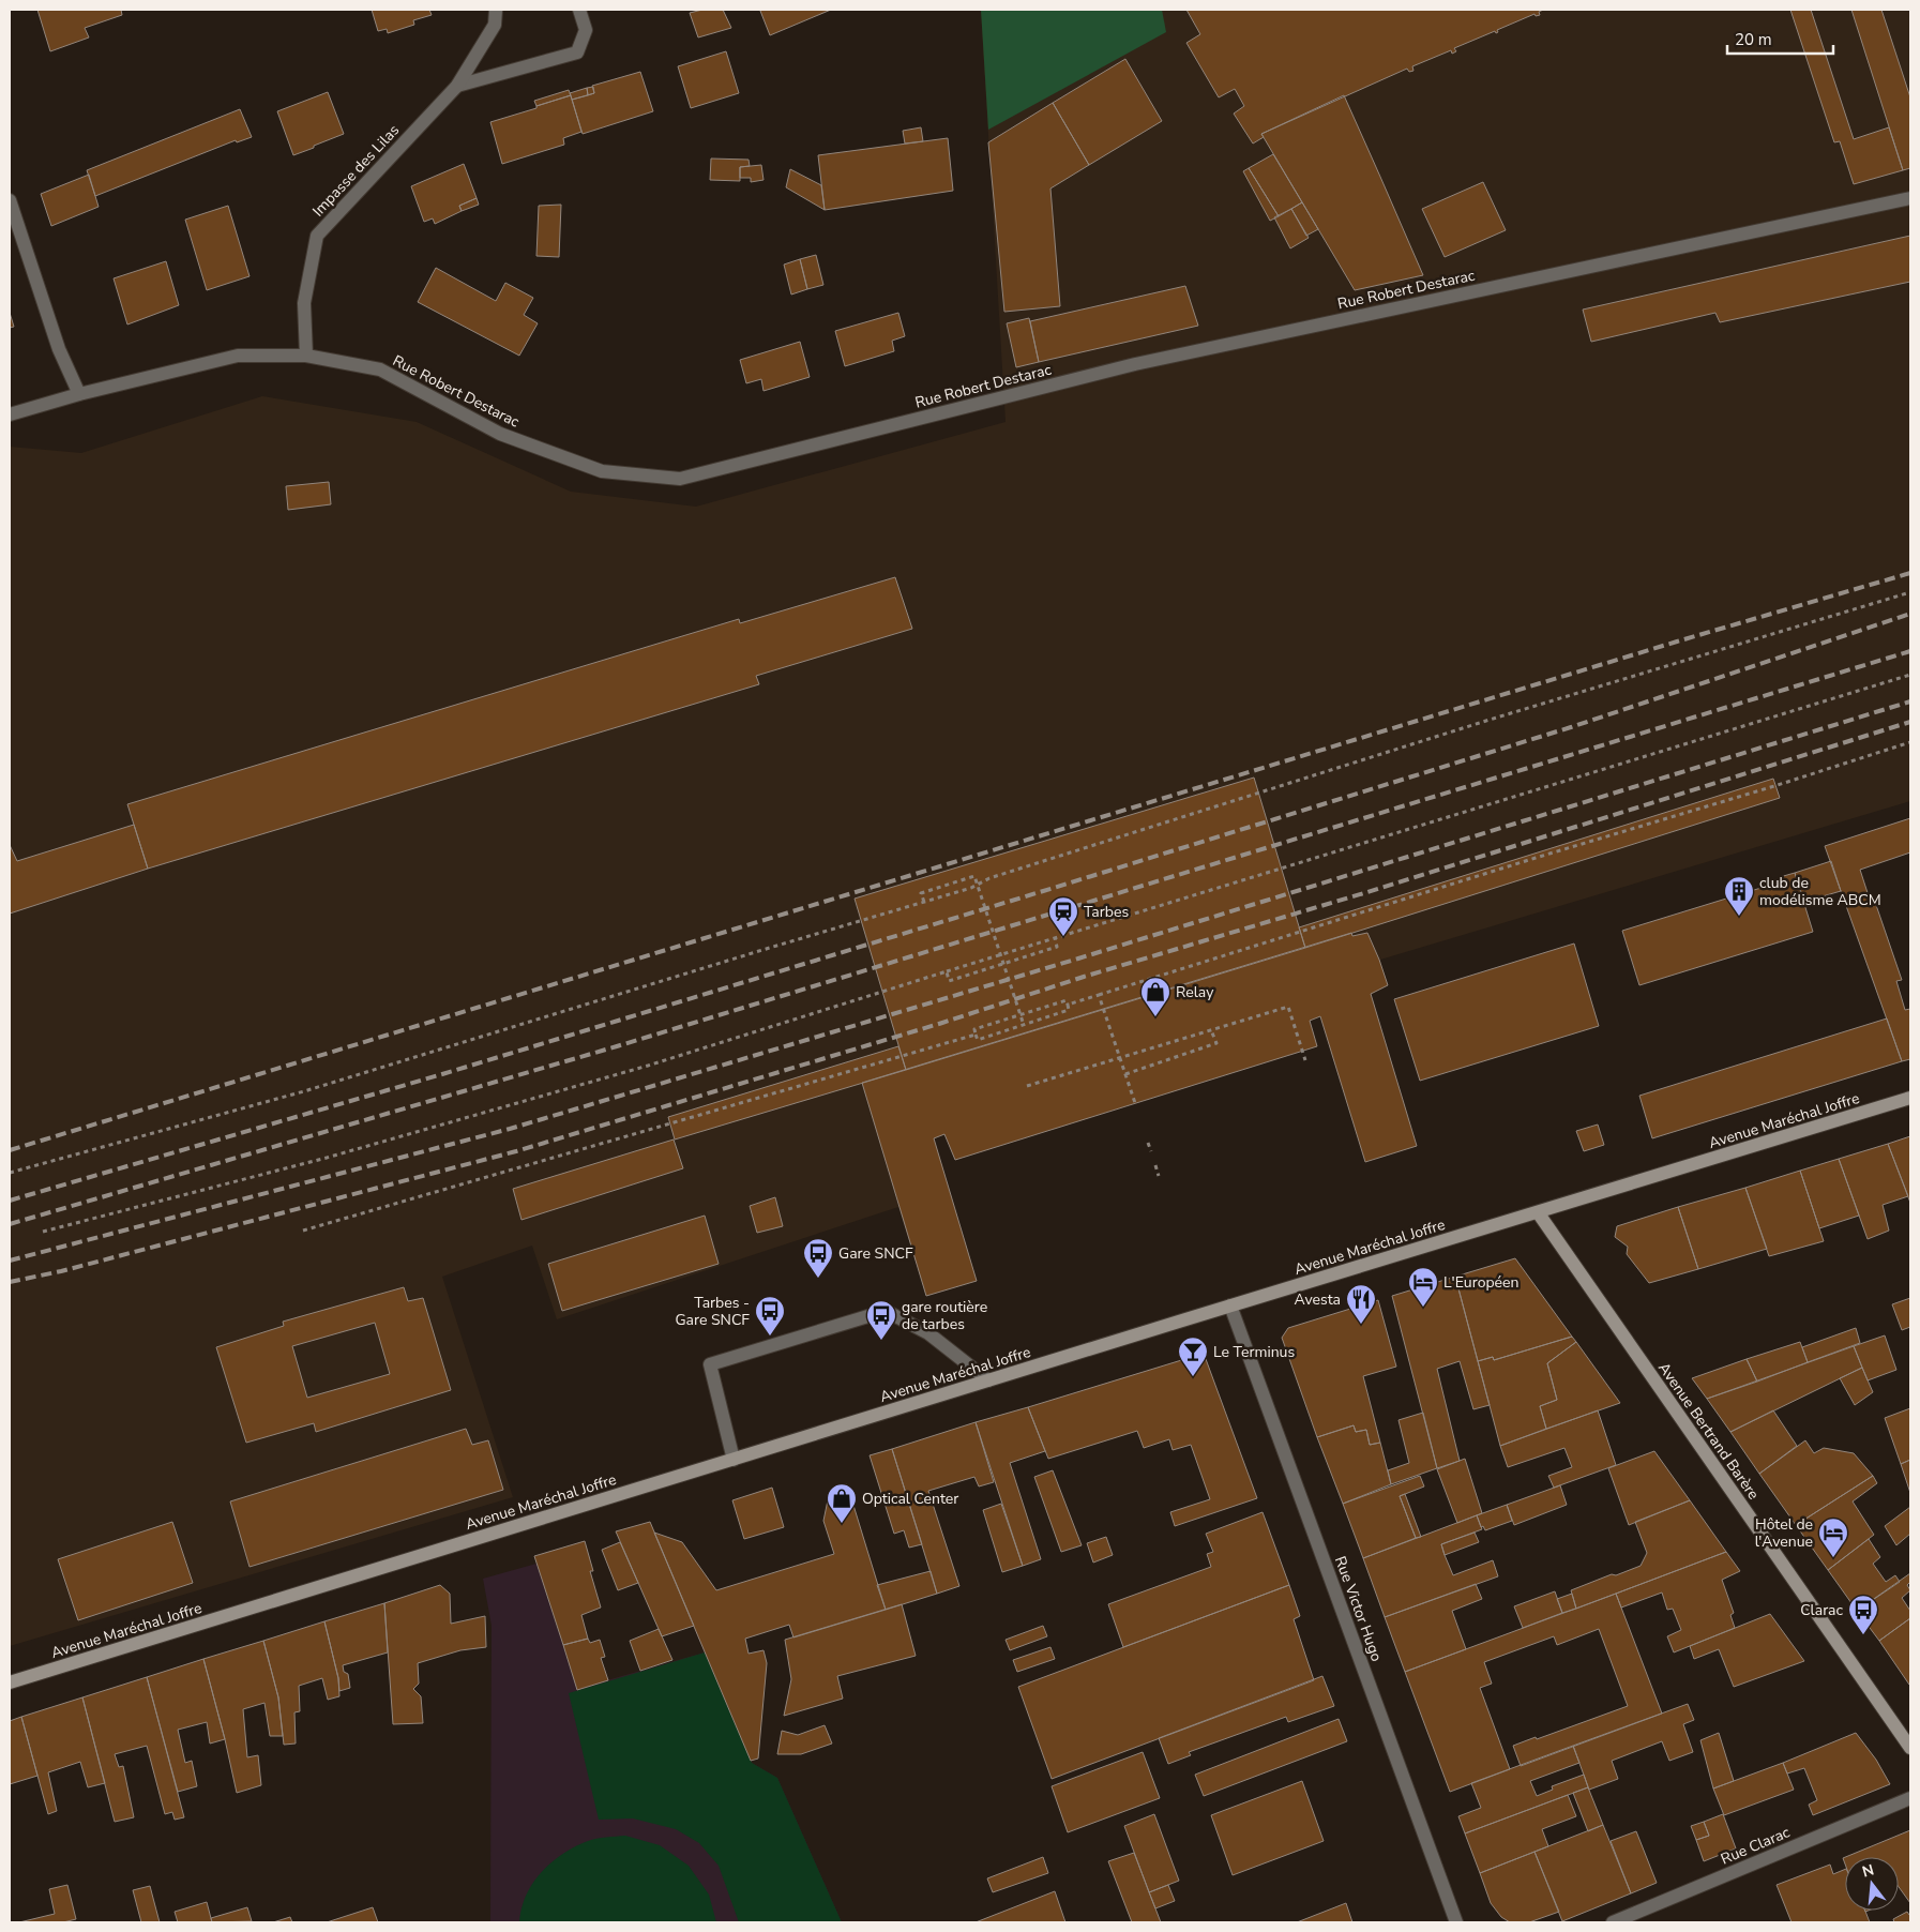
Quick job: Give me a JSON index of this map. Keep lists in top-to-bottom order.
{
  "streets": {
    "main road": ["Avenue Maréchal Joffre", "Avenue Bertrand Barère"],
    "street": [
      "Impasse des Lilas",
      "Rue Robert Destarac",
      "Rue Victor Hugo",
      "Rue Clarac"
    ]
  },
  "crossings": [
    ["Impasse des Lilas", "Rue Robert Destarac"],
    ["Avenue Maréchal Joffre", "Avenue Bertrand Barère"],
    ["Avenue Maréchal Joffre", "Rue Victor Hugo"]
  ],
  "places": {
    "building": ["club de modélisme ABCM"],
    "station": ["Tarbes"],
    "shop": ["Relay", "Optical Center"],
    "bus stop": [
      "Gare SNCF",
      "Tarbes - Gare SNCF",
      "gare routière de tarbes",
      "Clarac"
    ],
    "hotel": ["L'Européen", "Hôtel de l'Avenue"],
    "restaurant": ["Avesta"],
    "bar": ["Le Terminus"]
  },
  "scale_bar": "20 m",
  "north": "top"
}
